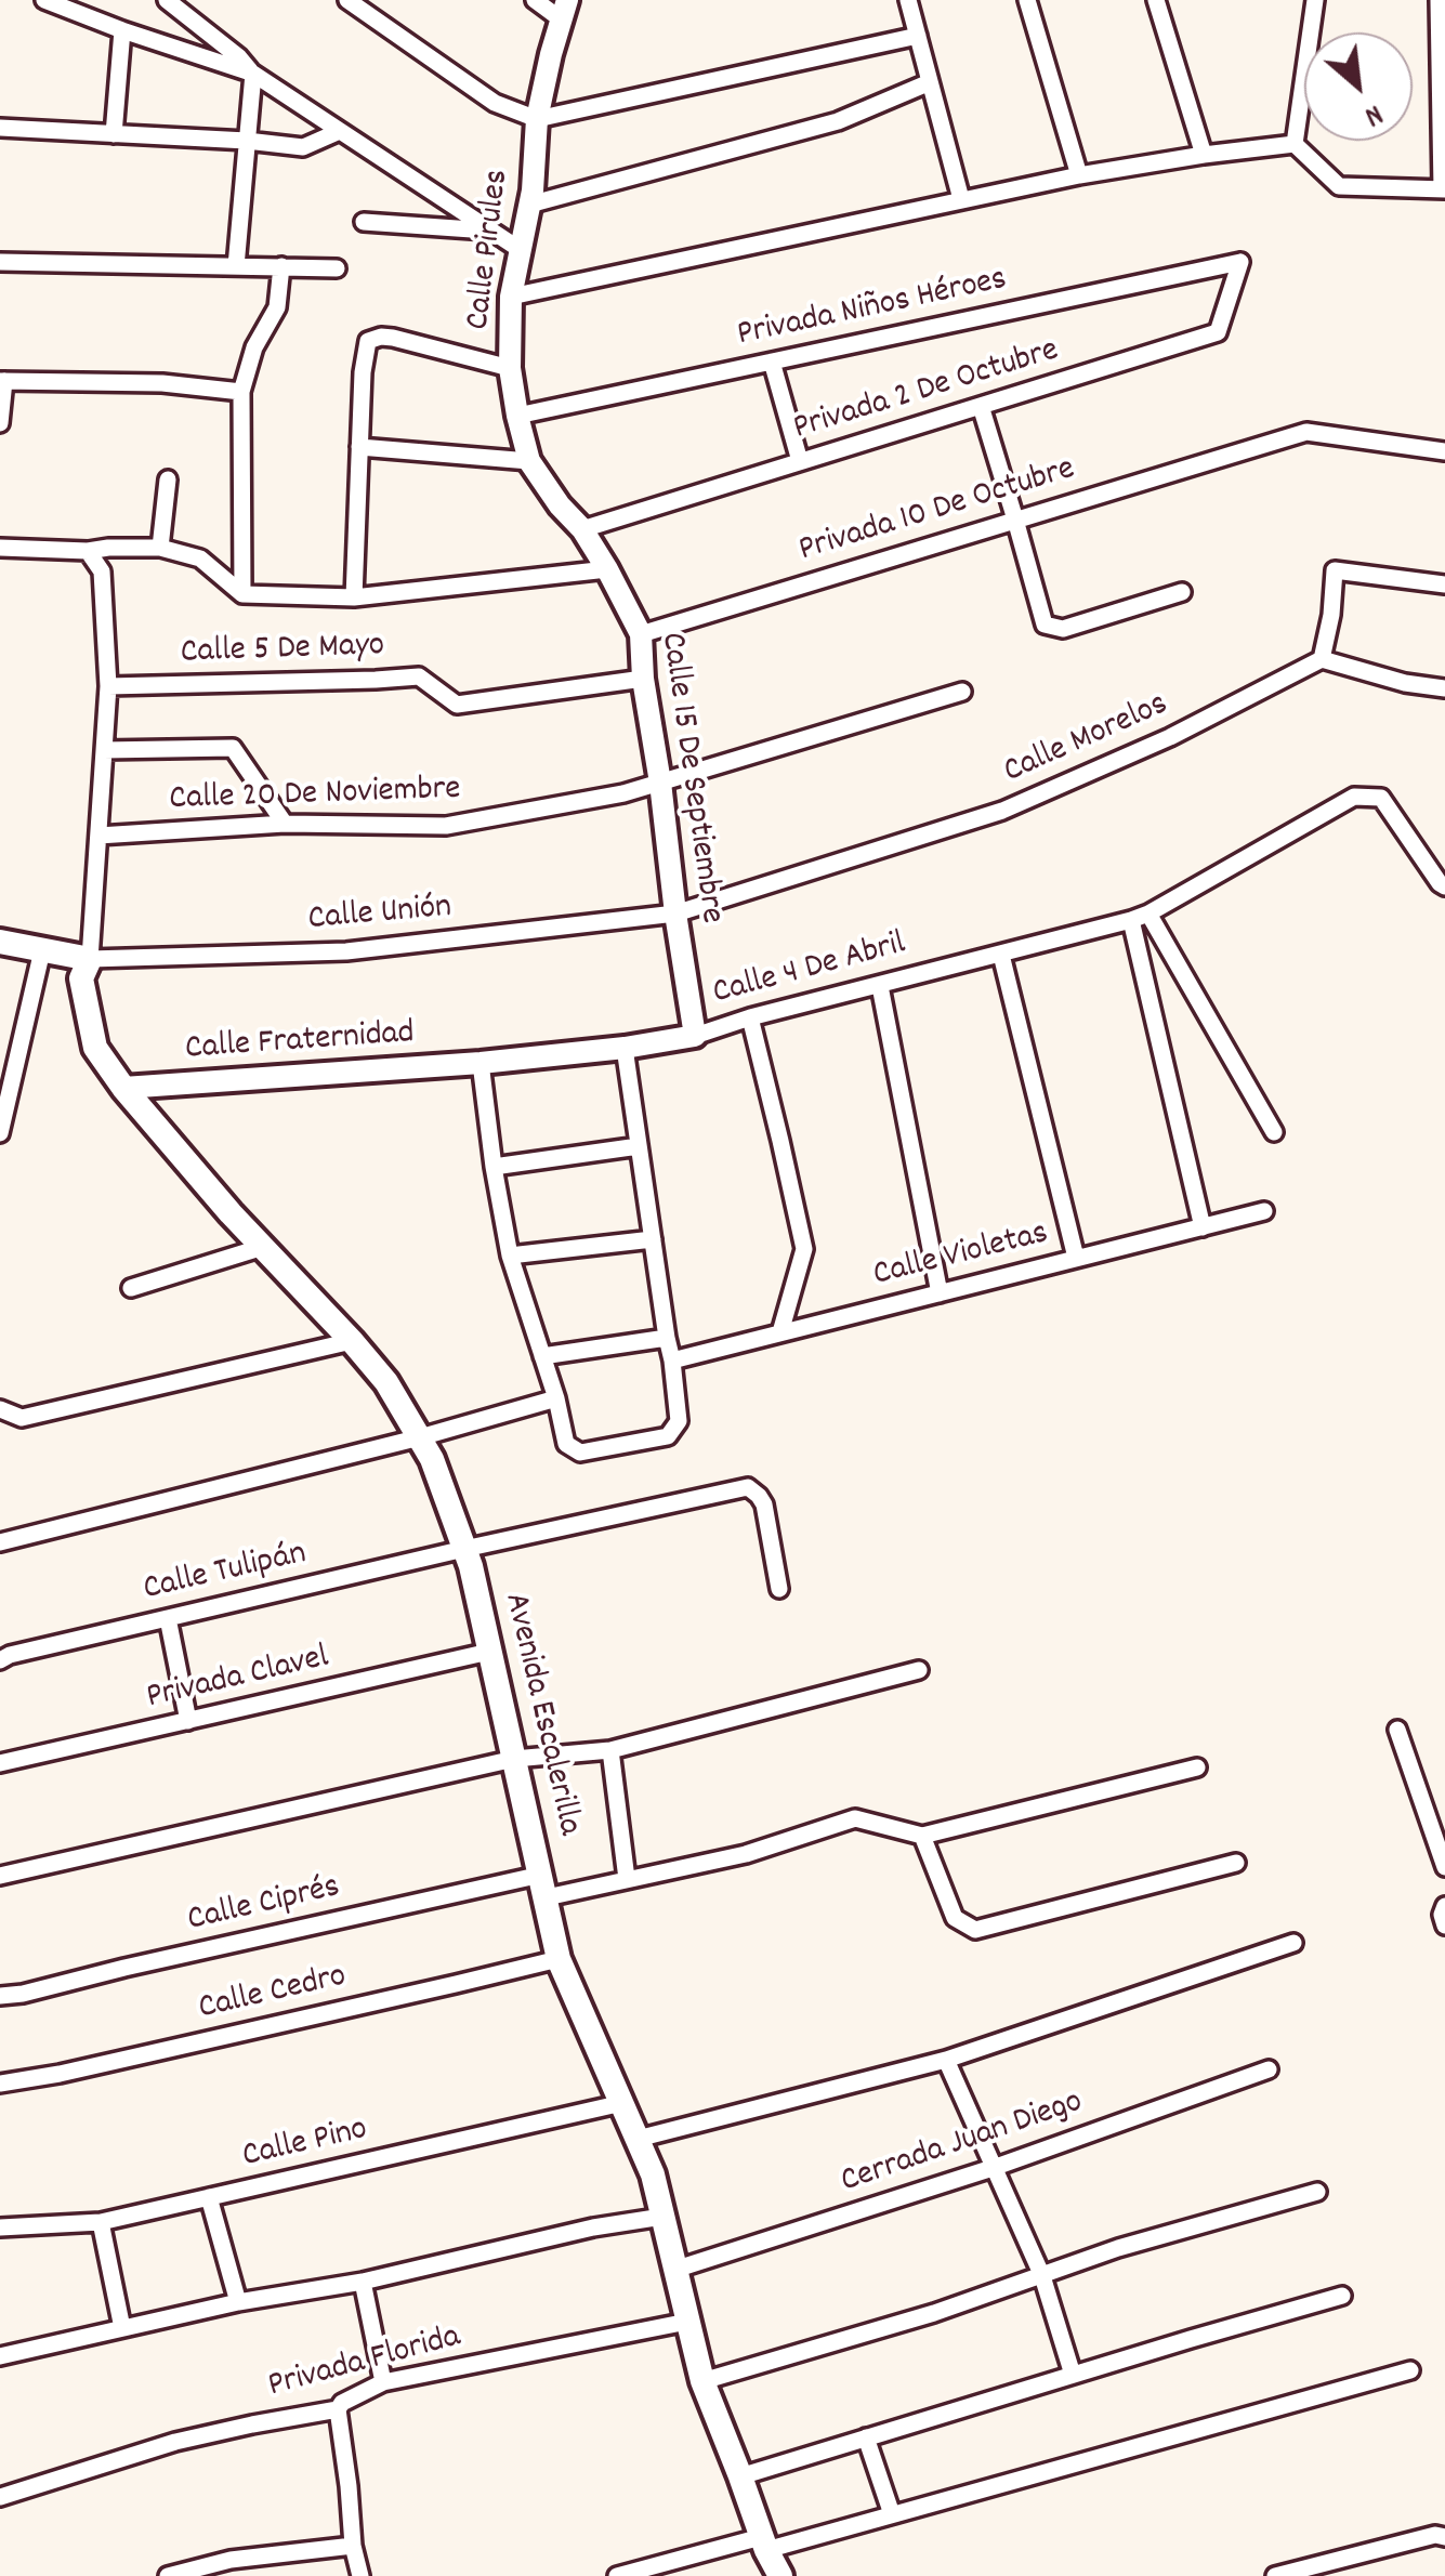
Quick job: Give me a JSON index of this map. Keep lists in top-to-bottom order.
{
  "streets": {
    "main road": ["Avenida Escalerilla"],
    "street": [
      "Calle Pirules",
      "Privada Niños Héroes",
      "Privada 2 De Octubre",
      "Privada 10 De Octubre",
      "Calle 5 De Mayo",
      "Calle Morelos",
      "Calle 15 De Septiembre",
      "Calle 20 De Noviembre",
      "Calle Unión",
      "Calle 4 De Abril",
      "Calle Fraternidad",
      "Calle Violetas",
      "Calle Tulipán",
      "Privada Clavel",
      "Calle Ciprés",
      "Calle Cedro",
      "Cerrada Juan Diego",
      "Calle Pino",
      "Privada Florida"
    ]
  },
  "crossings": [
    ["Calle Pirules", "Calle 15 De Septiembre"],
    ["Privada Niños Héroes", "Privada 2 De Octubre"],
    ["Privada Niños Héroes", "Calle 15 De Septiembre"],
    ["Privada 2 De Octubre", "Calle 15 De Septiembre"],
    ["Privada 10 De Octubre", "Calle 15 De Septiembre"],
    ["Calle 5 De Mayo", "Calle 15 De Septiembre"],
    ["Calle Morelos", "Calle 15 De Septiembre"],
    ["Calle Morelos", "Calle Unión"],
    ["Calle 15 De Septiembre", "Calle 20 De Noviembre"],
    ["Calle 15 De Septiembre", "Calle Unión"],
    ["Calle 15 De Septiembre", "Calle 4 De Abril"],
    ["Calle Unión", "Avenida Escalerilla"],
    ["Calle 4 De Abril", "Calle Fraternidad"],
    ["Calle Fraternidad", "Avenida Escalerilla"],
    ["Calle Tulipán", "Avenida Escalerilla"],
    ["Privada Clavel", "Avenida Escalerilla"],
    ["Avenida Escalerilla", "Calle Ciprés"],
    ["Avenida Escalerilla", "Calle Cedro"],
    ["Avenida Escalerilla", "Cerrada Juan Diego"],
    ["Avenida Escalerilla", "Calle Pino"],
    ["Avenida Escalerilla", "Privada Florida"]
  ],
  "north": "bottom right"
}
